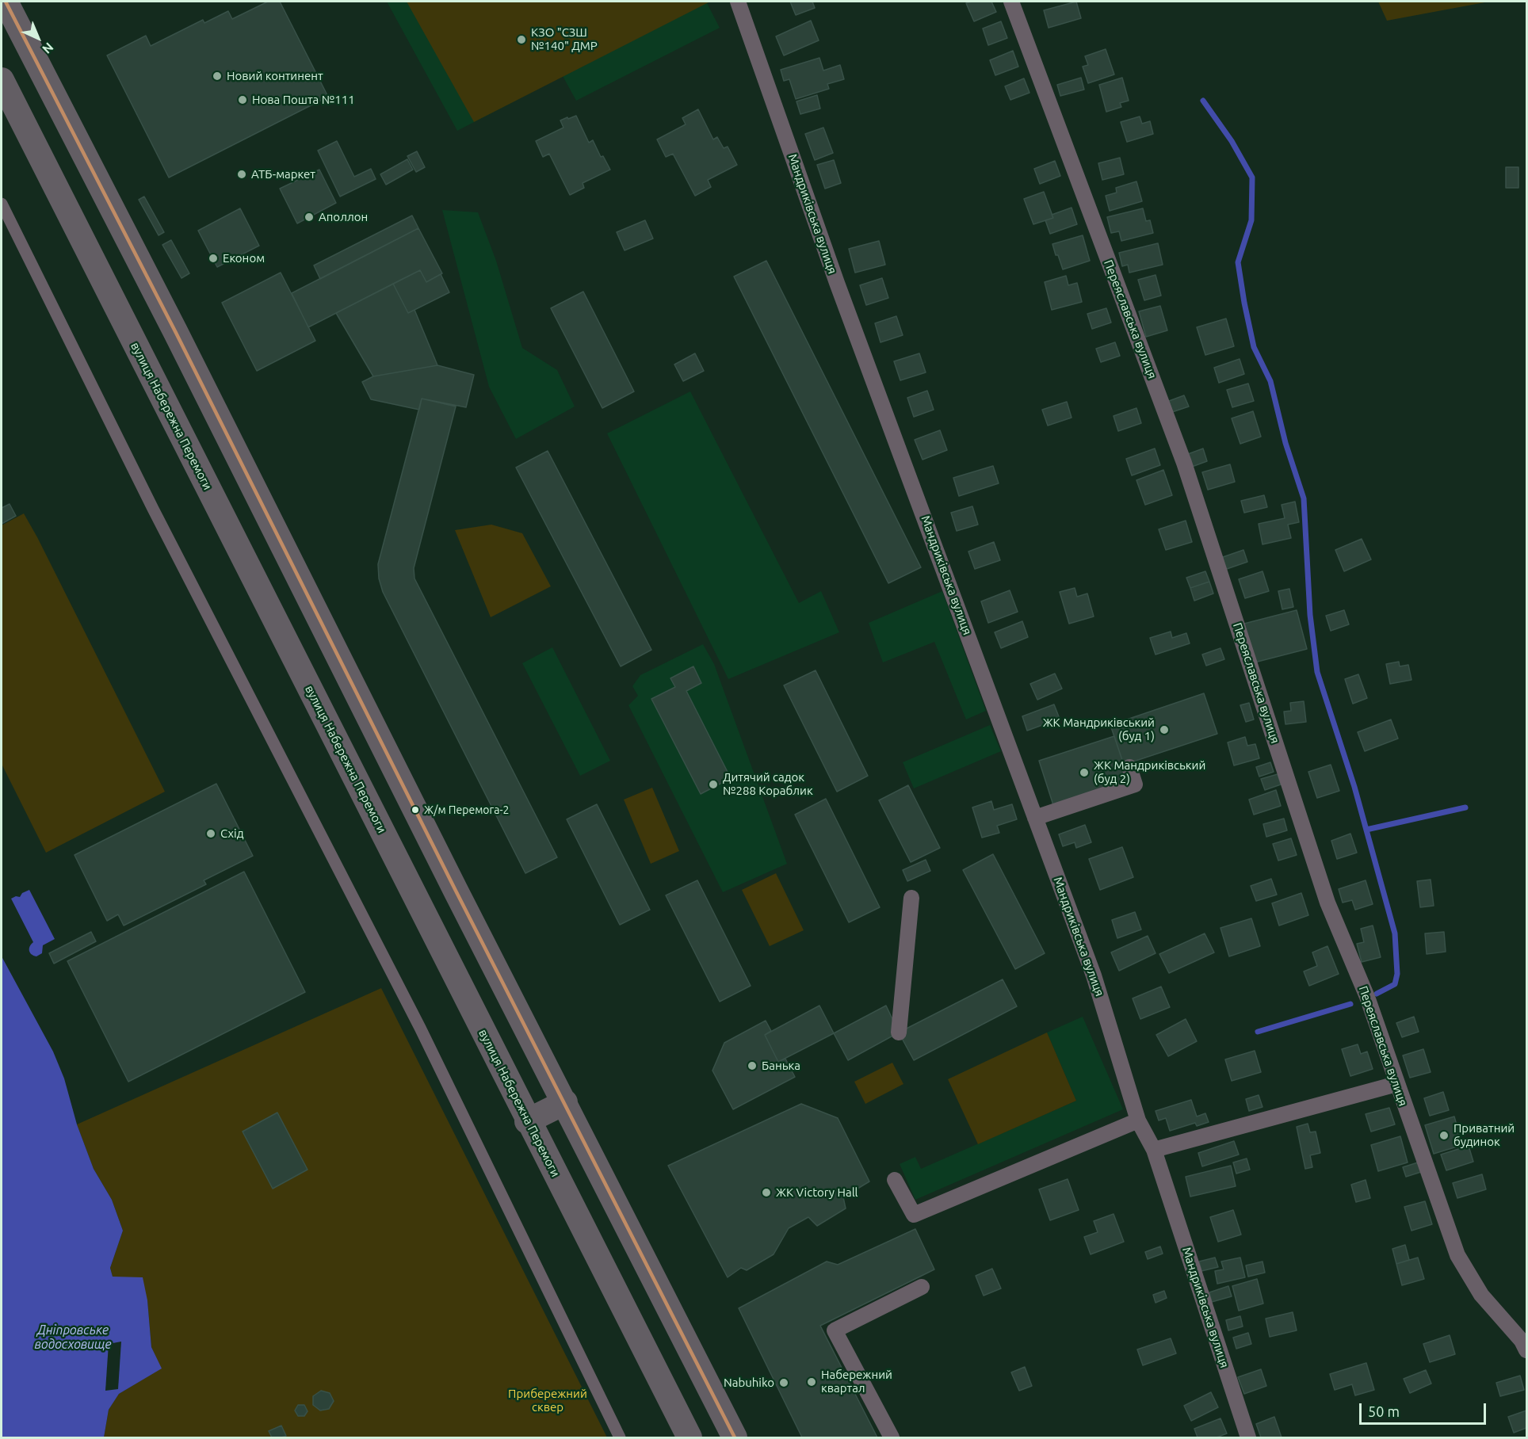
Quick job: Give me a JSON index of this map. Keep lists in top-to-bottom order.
{
  "streets": {
    "main road": ["вулиця Набережна Перемоги"],
    "street": ["Мандриківська вулиця", "Переяславська вулиця"]
  },
  "water": ["Дніпровське водосховище"],
  "parks": ["Прибережний сквер"],
  "places": [
    "КЗО \"СЗШ №140\" ДМР",
    "Новий континент",
    "Нова Пошта №111",
    "АТБ-маркет",
    "Аполлон",
    "Економ",
    "ЖК Мандриківський (буд 1)",
    "ЖК Мандриківський (буд 2)",
    "Дитячий садок №288 Кораблик",
    "Ж/м Перемога-2",
    "Схід",
    "Банька",
    "Приватний будинок",
    "ЖК Victory Hall",
    "Набережний квартал",
    "Nabuhiko"
  ],
  "scale_bar": "50 m",
  "north": "bottom right"
}
